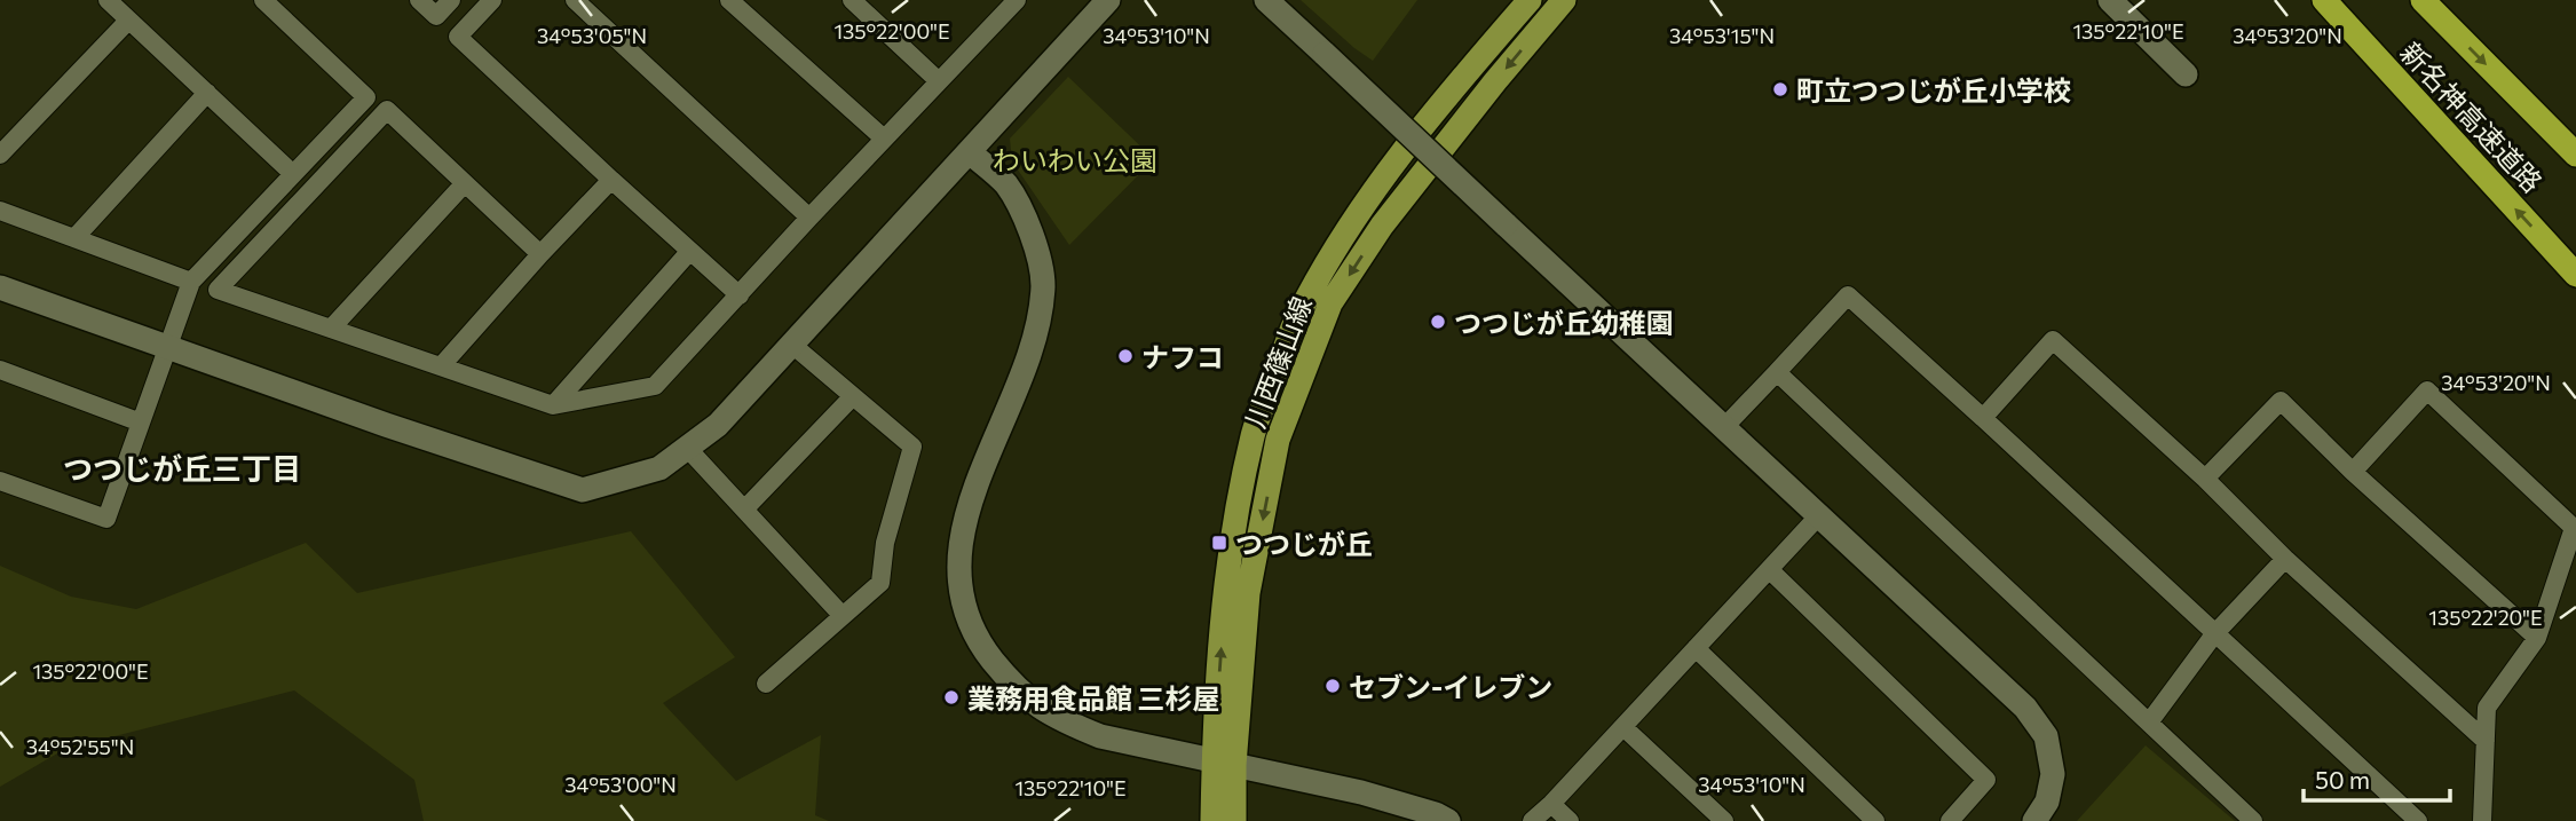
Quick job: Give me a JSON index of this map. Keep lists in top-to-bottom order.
{
  "streets": {
    "highway": ["新名神高速道路"],
    "main road": ["川西篠山線"]
  },
  "districts": ["つつじが丘三丁目"],
  "parks": ["わいわい公園"],
  "places": {
    "other": [
      "町立つつじが丘小学校",
      "つつじが丘幼稚園",
      "ナフコ",
      "セブン-イレブン",
      "業務用食品館 三杉屋"
    ],
    "transit": ["つつじが丘"]
  },
  "scale_bar": "50 m",
  "coordinates": [
    "135°22'00\"E",
    "135°22'10\"E",
    "34°53'05\"N",
    "34°53'10\"N",
    "34°53'15\"N",
    "34°53'20\"N",
    "135°22'20\"E",
    "34°52'55\"N",
    "34°53'00\"N"
  ]
}
